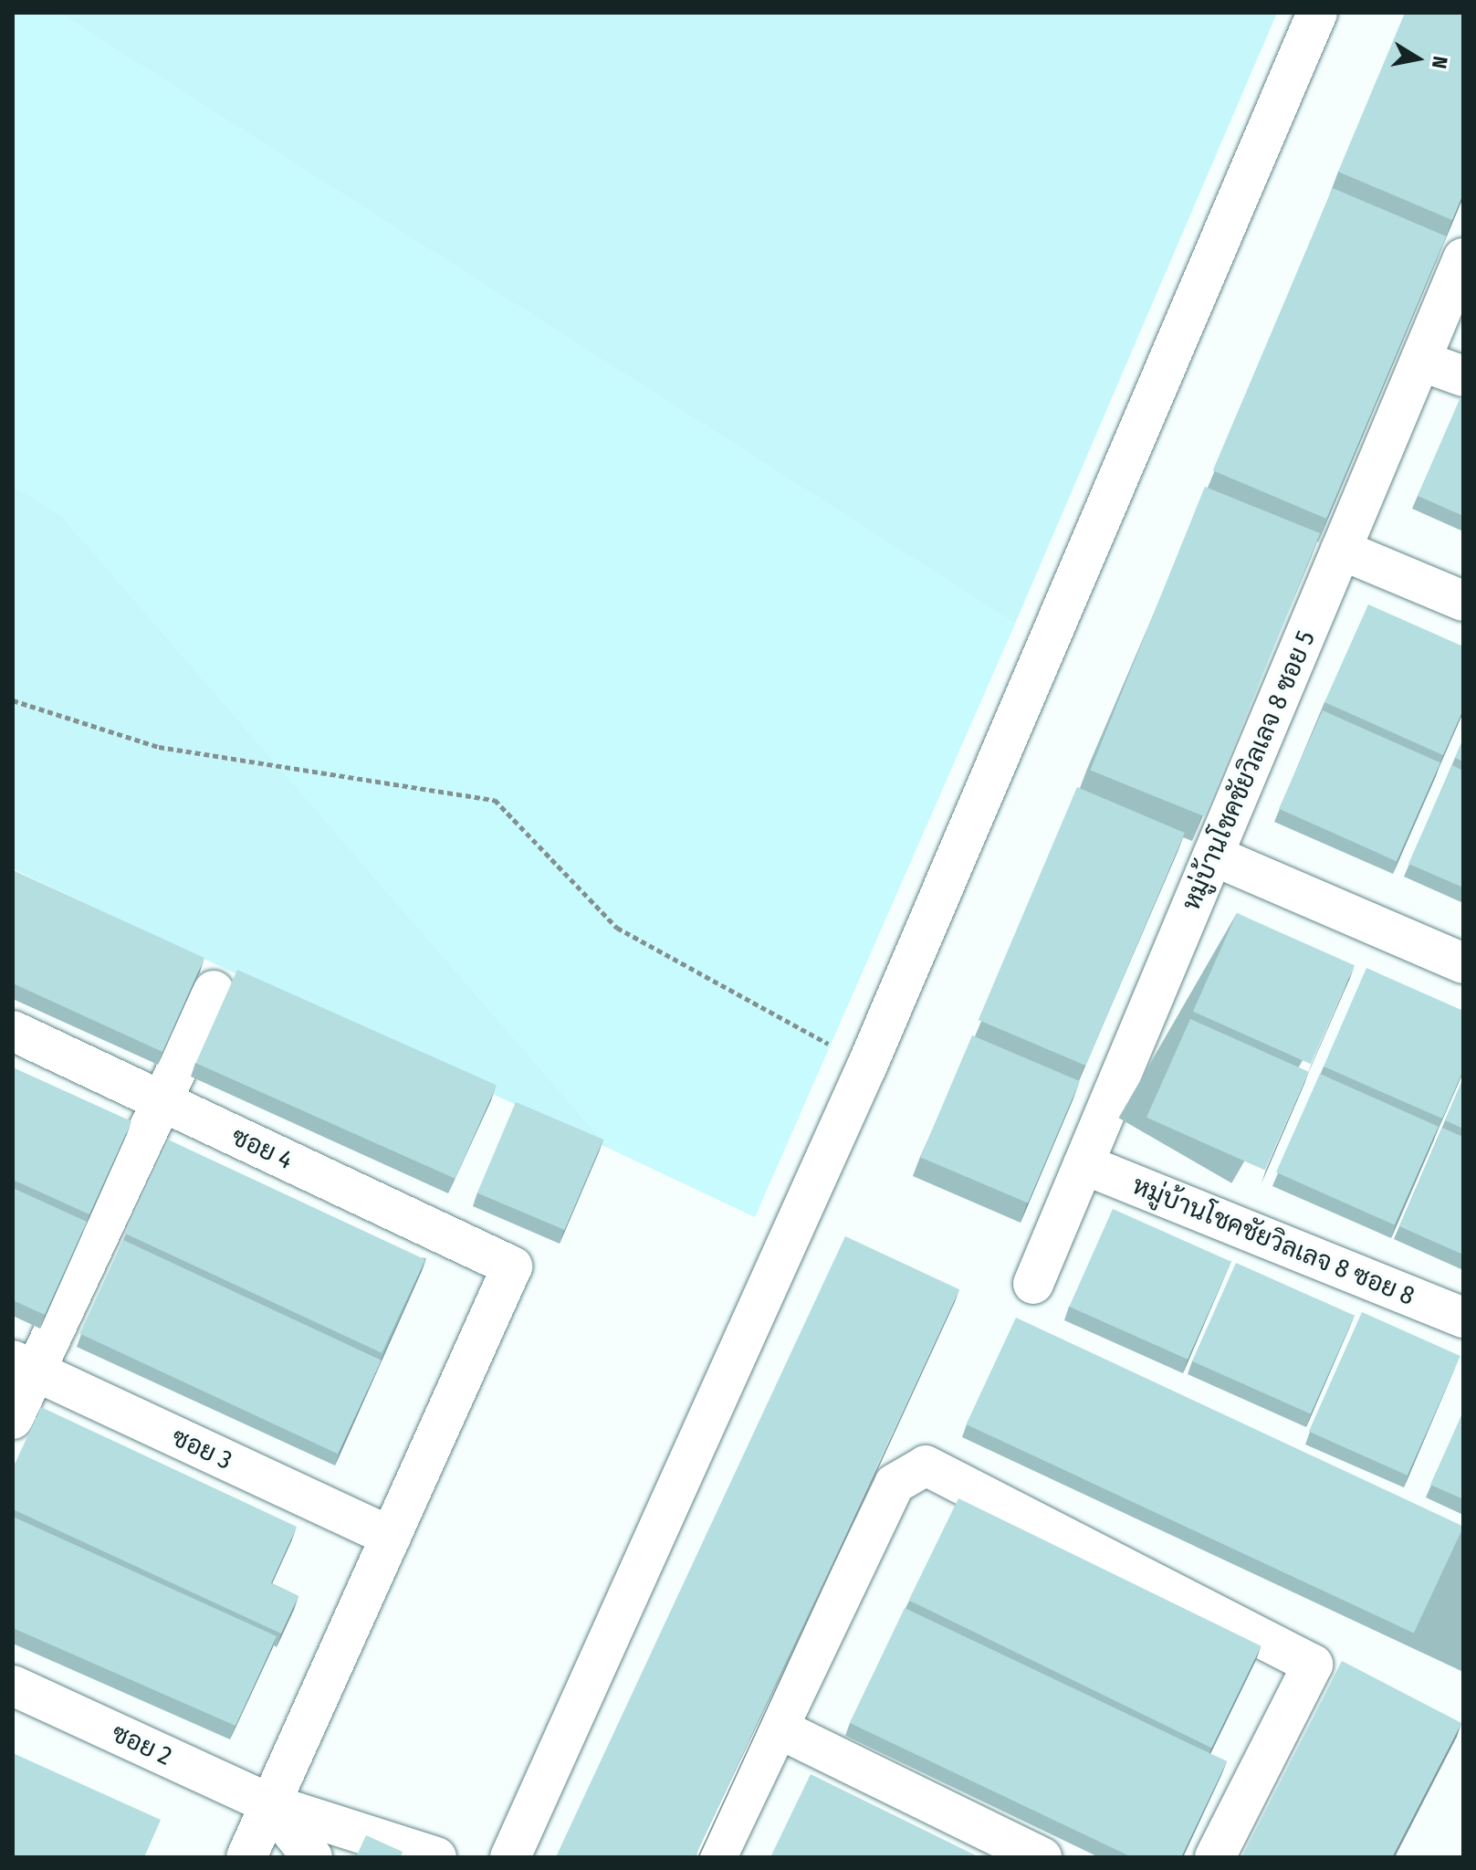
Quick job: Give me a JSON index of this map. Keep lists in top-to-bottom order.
{
  "streets": {
    "street": [
      "หมู่บ้านโชคชัยวิลเลจ 8 ซอย 5",
      "ซอย 4",
      "หมู่บ้านโชคชัยวิลเลจ 8 ซอย 8",
      "ซอย 3",
      "ซอย 2"
    ]
  },
  "crossings": [
    ["หมู่บ้านโชคชัยวิลเลจ 8 ซอย 5", "หมู่บ้านโชคชัยวิลเลจ 8 ซอย 8"],
    ["ซอย 4", "ซอย 3"]
  ],
  "north": "right"
}
